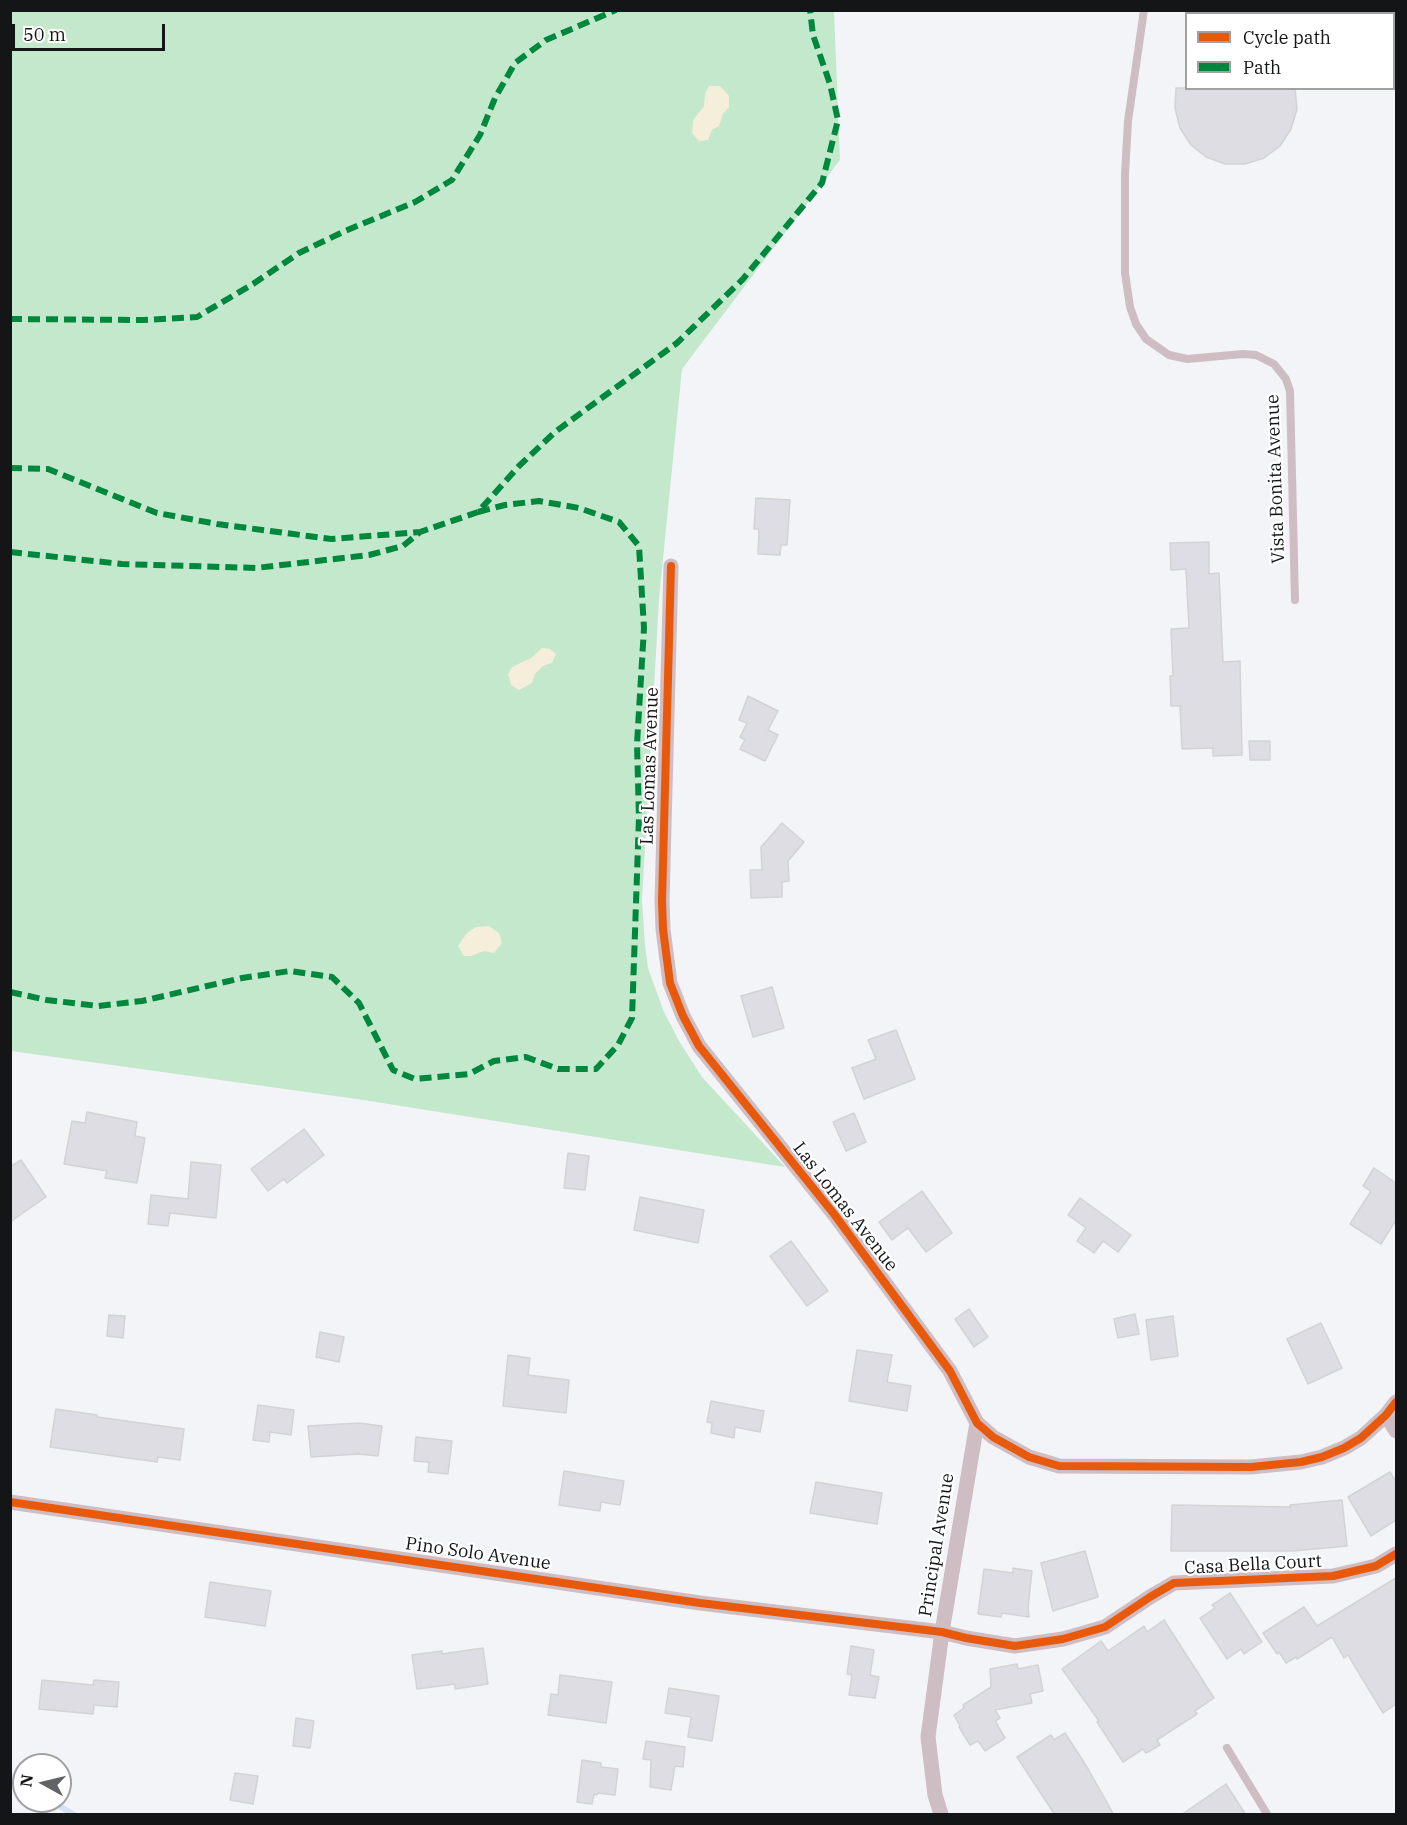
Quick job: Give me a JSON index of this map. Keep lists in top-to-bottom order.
{
  "streets": {
    "street": [
      "Las Lomas Avenue",
      "Principal Avenue",
      "Pino Solo Avenue",
      "Casa Bella Court"
    ],
    "lane": ["Vista Bonita Avenue"]
  },
  "crossings": [
    ["Las Lomas Avenue", "Principal Avenue"],
    ["Principal Avenue", "Pino Solo Avenue"],
    ["Principal Avenue", "Casa Bella Court"],
    ["Pino Solo Avenue", "Casa Bella Court"]
  ],
  "legend": ["Cycle path", "Path"],
  "scale_bar": "50 m",
  "north": "left"
}
